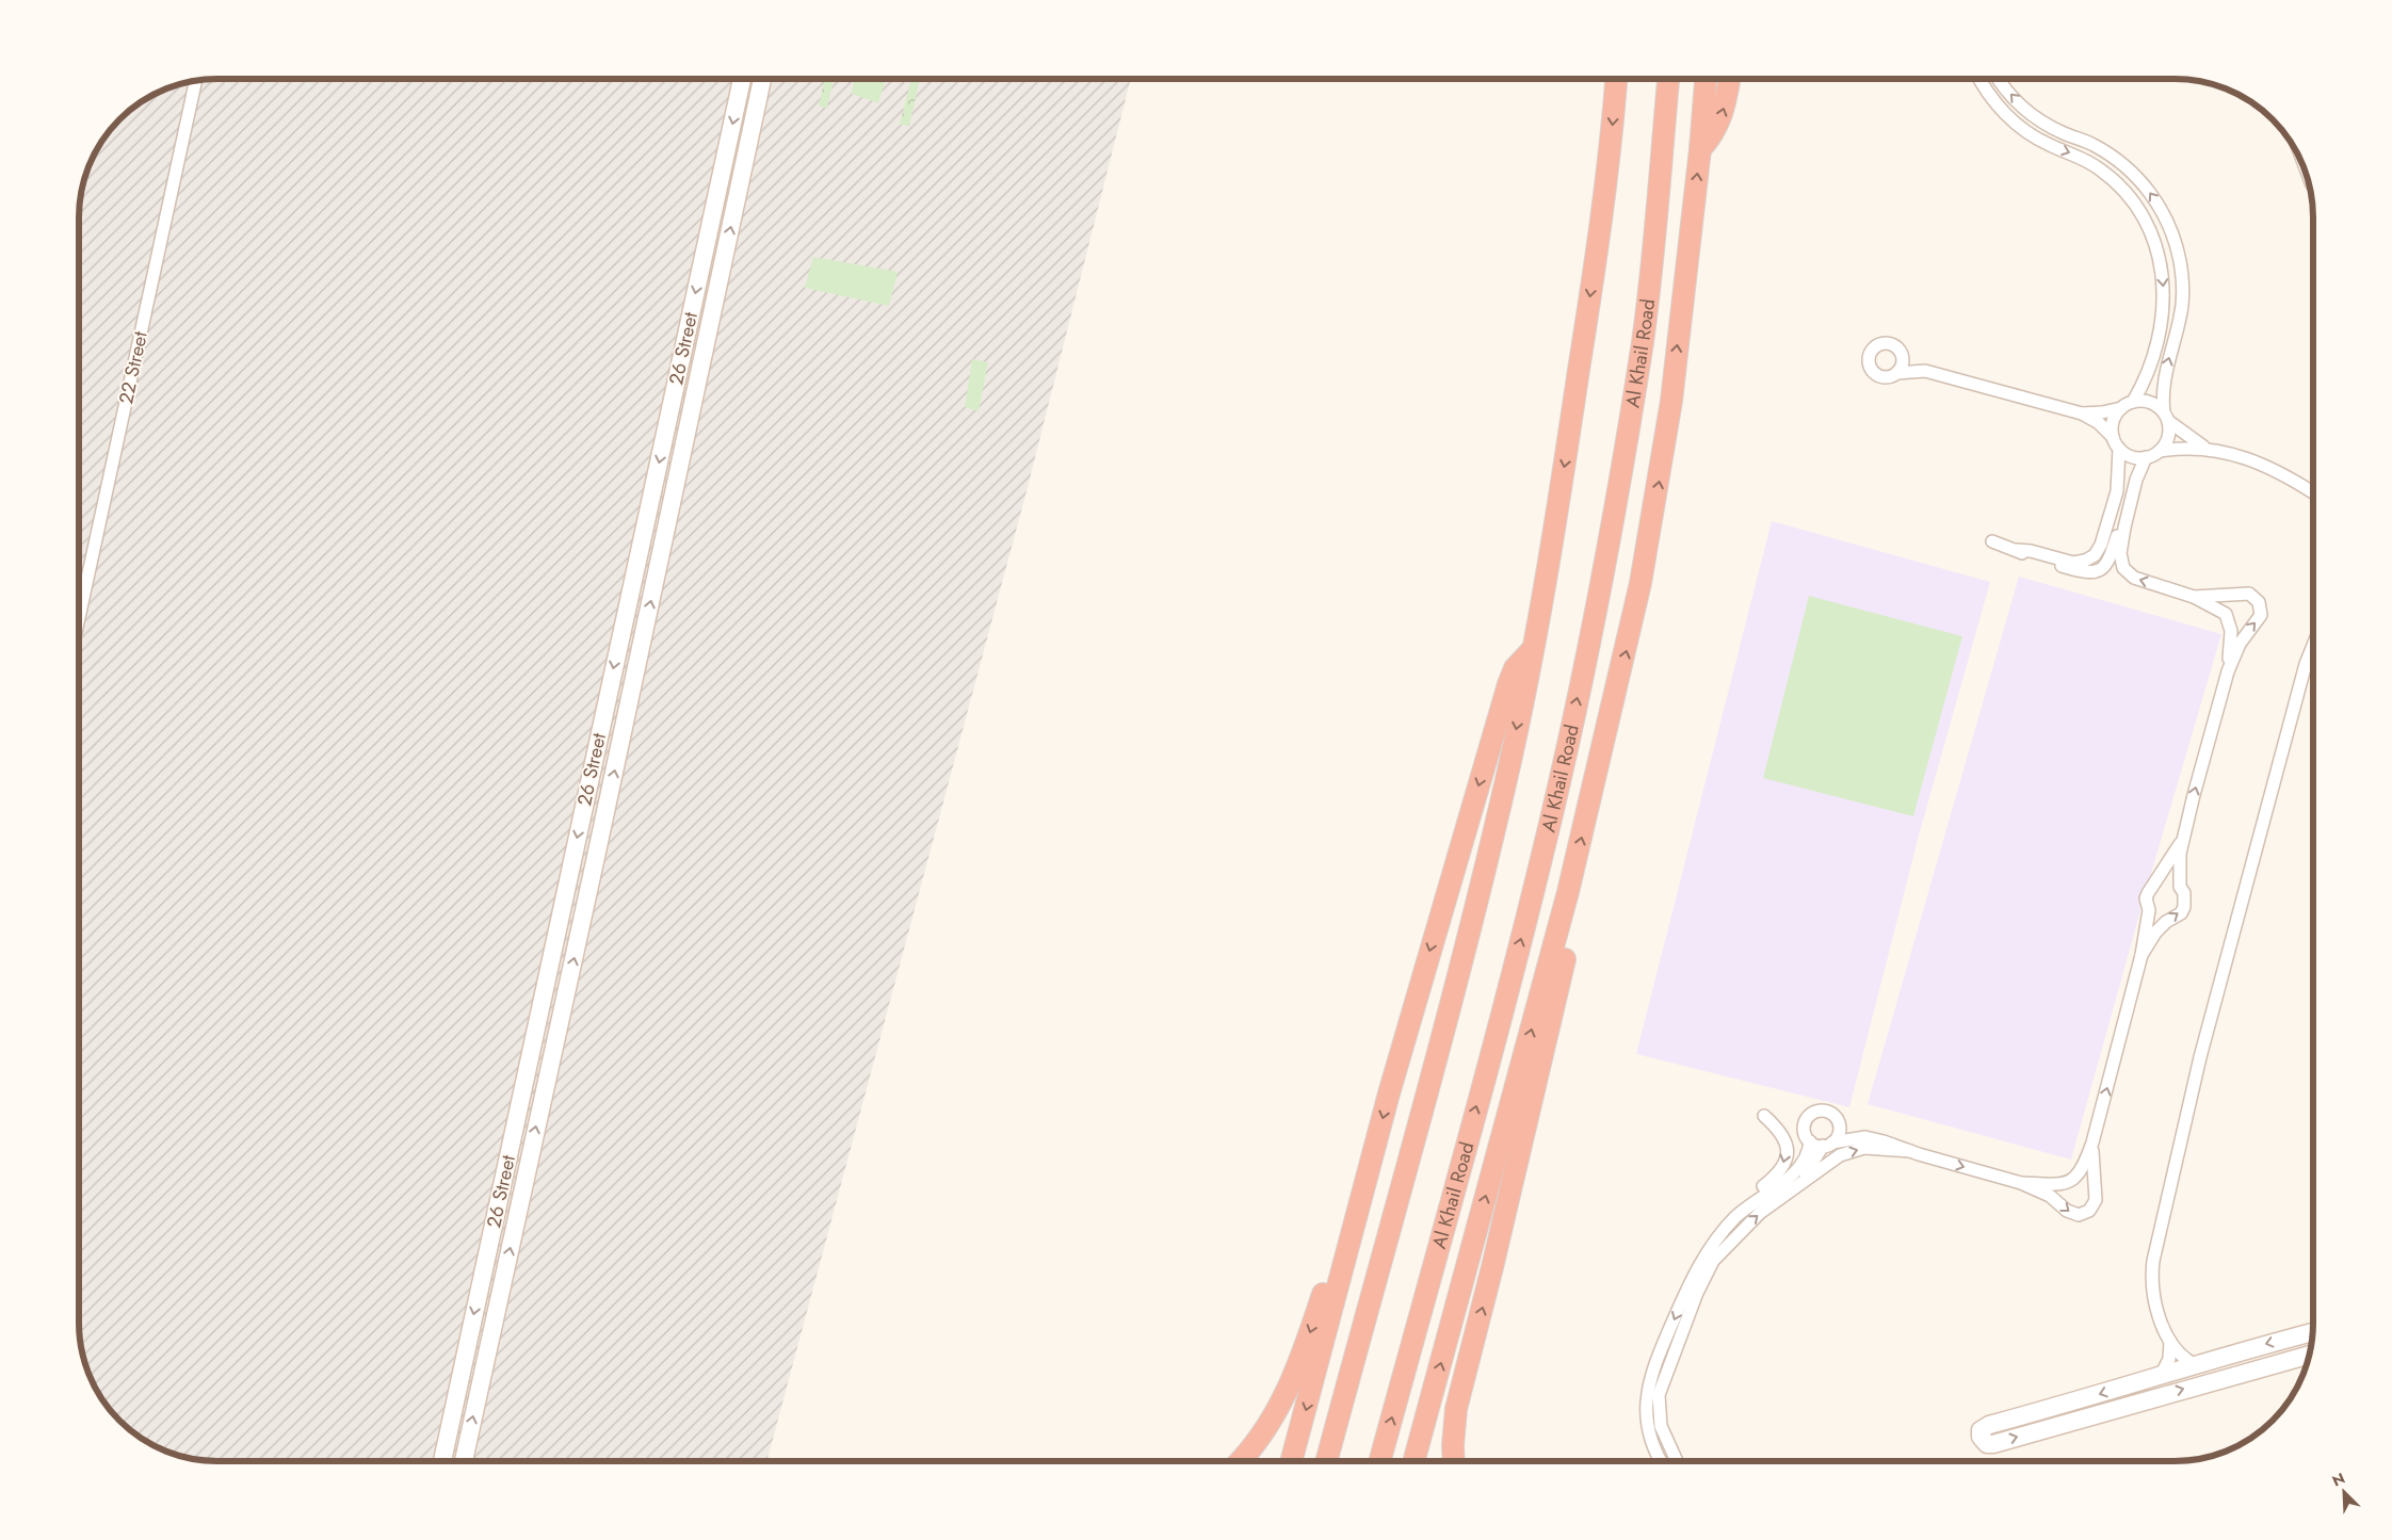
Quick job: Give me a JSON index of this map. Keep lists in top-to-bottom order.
{
  "streets": {
    "highway": ["Al Khail Road"],
    "street": ["26 Street", "22 Street"]
  },
  "north": "top left"
}
